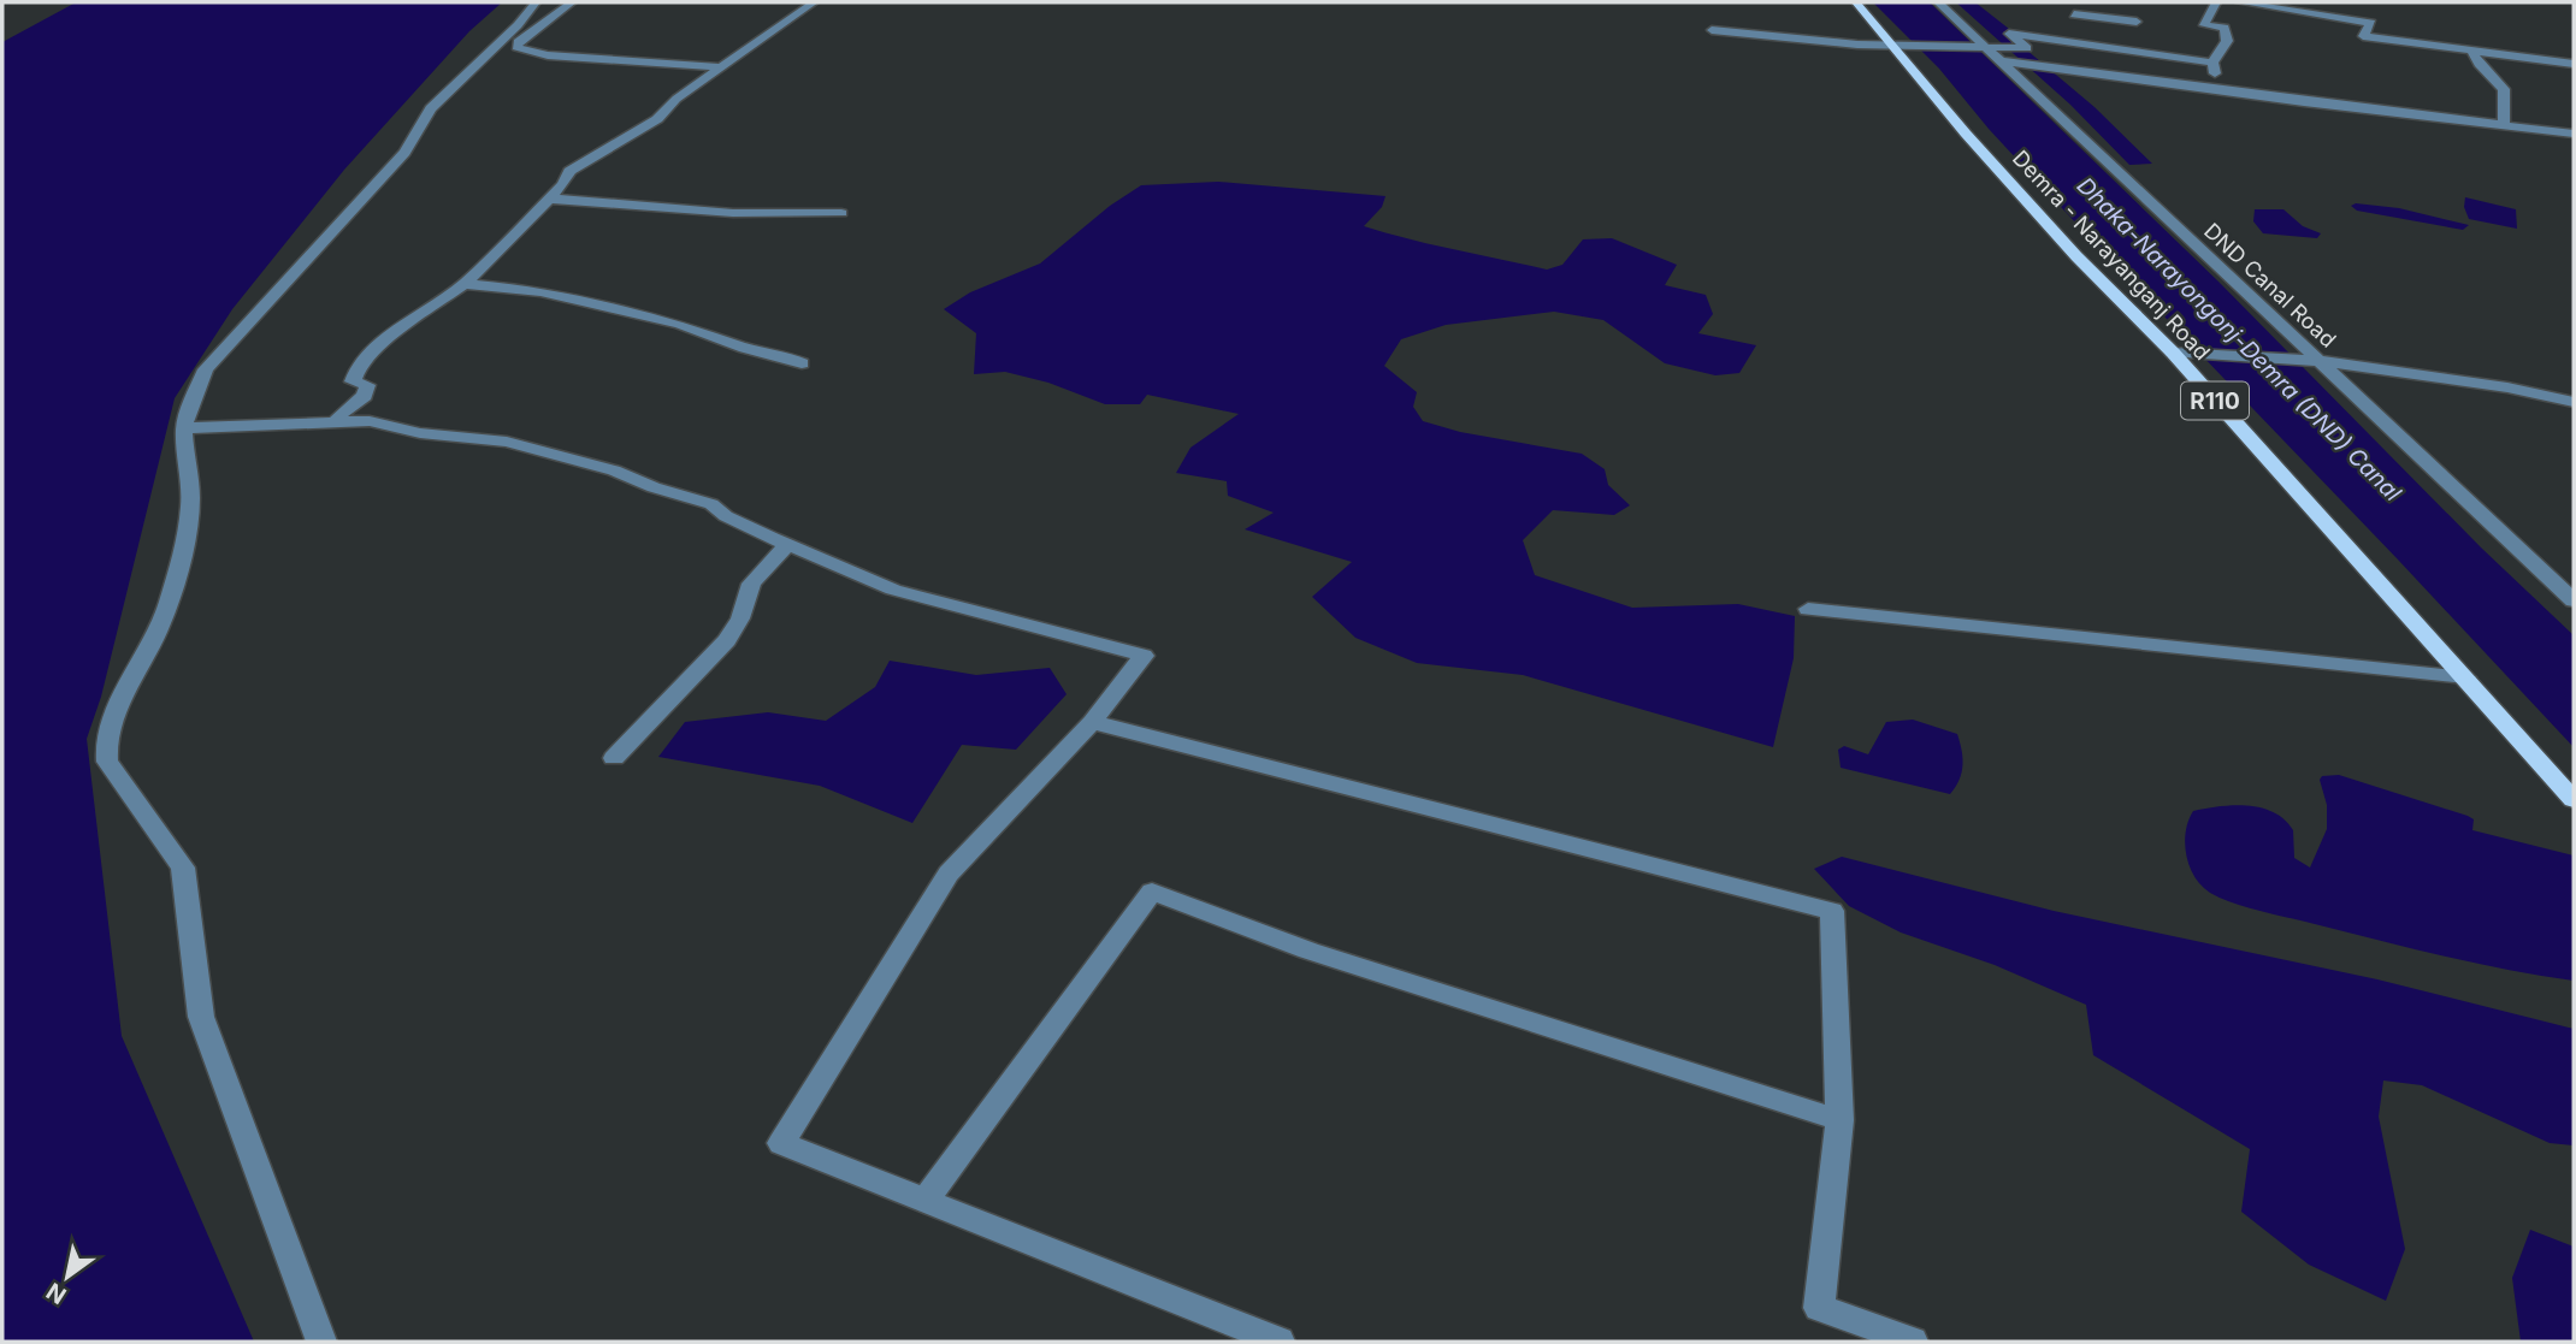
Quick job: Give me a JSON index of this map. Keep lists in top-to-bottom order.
{
  "streets": {
    "main road": ["Demra - Narayanganj Road", "R110"],
    "street": ["DND Canal Road"]
  },
  "water": ["Dhaka-Narayongonj-Demra (DND) Canal"],
  "north": "bottom left"
}
